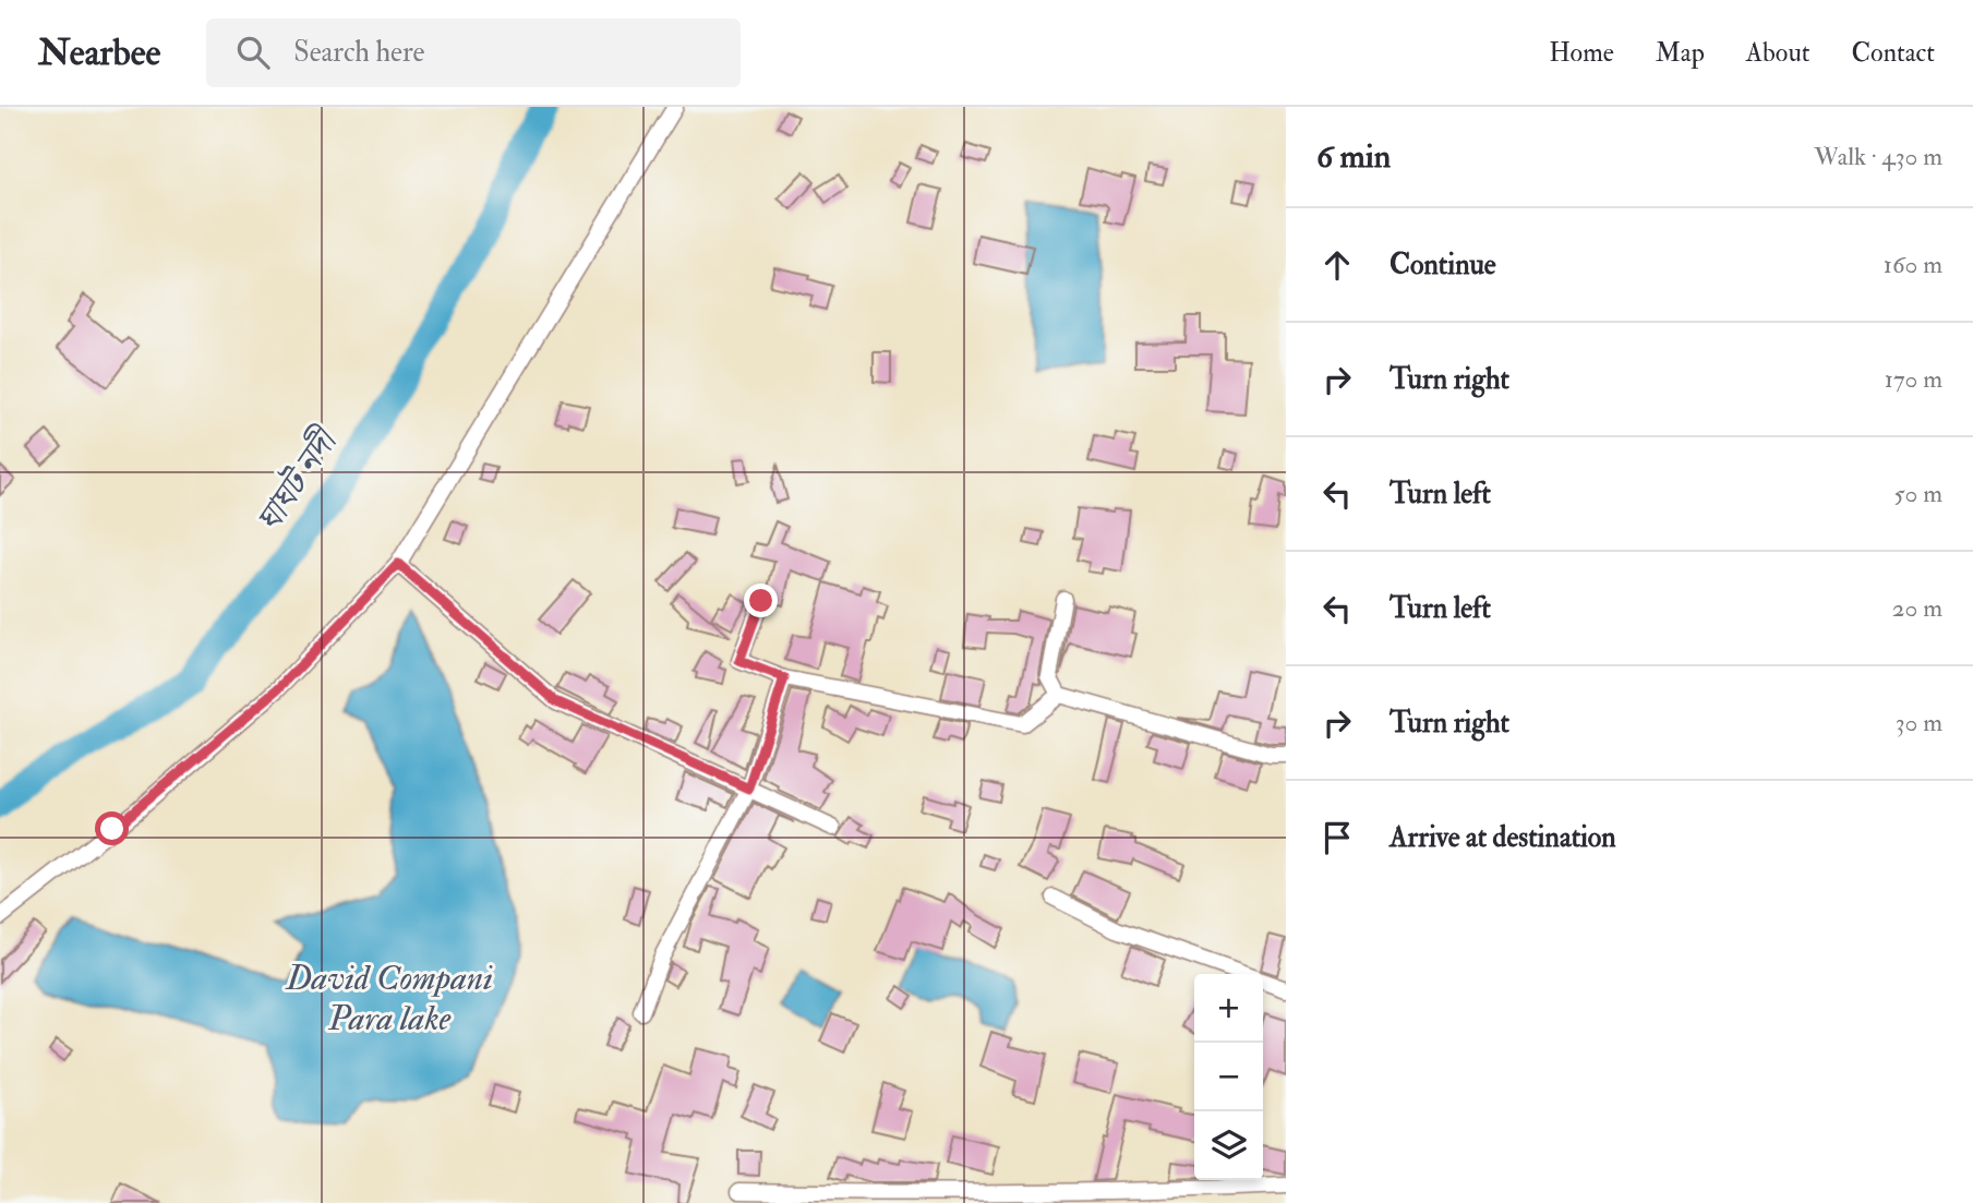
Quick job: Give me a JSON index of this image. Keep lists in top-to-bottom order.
{
  "water": ["ঘাঘট নদী", "David Compani Para lake"],
  "page": {
    "header": "Nearbee",
    "search": "Search here",
    "nav": [
      "Home",
      "Map",
      "About",
      "Contact"
    ],
    "heading": ["6 min", "Walk · 430 m"],
    "list": [
      ["Continue", "160 m"],
      ["Turn right", "170 m"],
      ["Turn left", "50 m"],
      ["Turn left", "20 m"],
      ["Turn right", "30 m"],
      "Arrive at destination"
    ],
    "map_buttons": ["+", "−"]
  }
}
